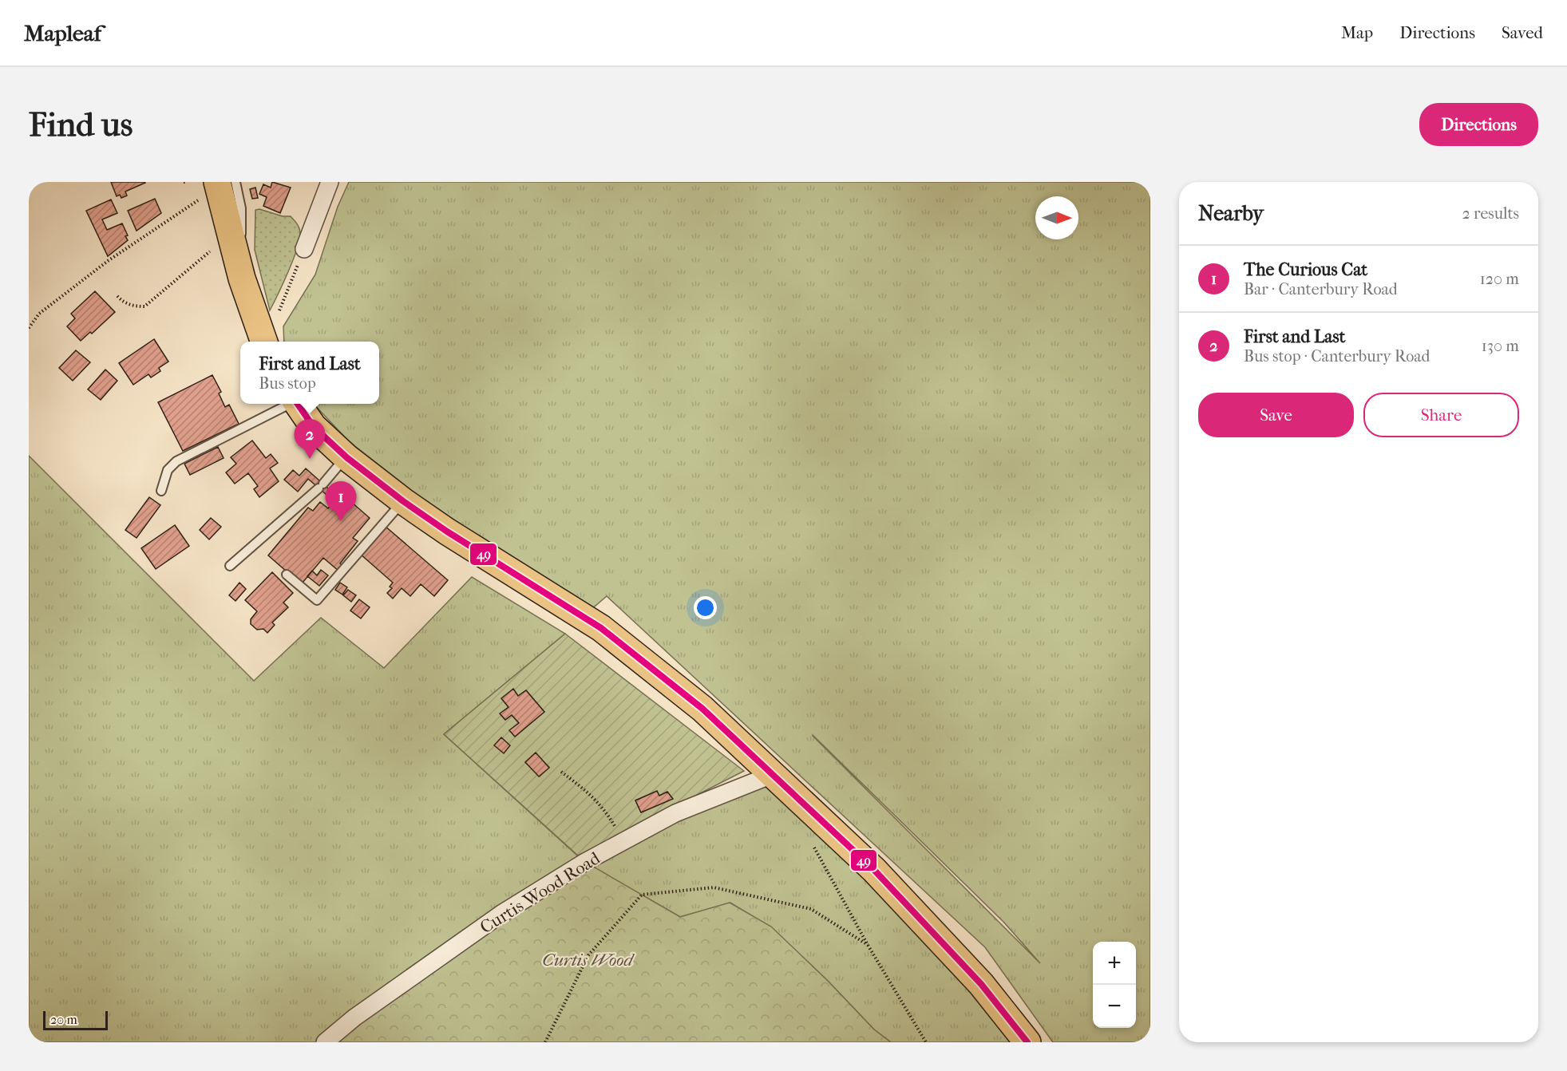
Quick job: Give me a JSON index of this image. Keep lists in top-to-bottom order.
{
  "streets": {
    "street": ["Curtis Wood Road"]
  },
  "parks": ["Curtis Wood"],
  "lines": ["transit line 49"],
  "scale_bar": "20 m",
  "north": "right",
  "page": {
    "header": "Mapleaf",
    "nav": ["Map", "Directions", "Saved"],
    "buttons": [
      "Directions",
      ["Save", "Share"]
    ],
    "title": "Find us",
    "heading": ["Nearby", "2 results"],
    "list": [
      {
        "mark": "1",
        "name": "The Curious Cat",
        "note": "Bar · Canterbury Road",
        "value": "120 m"
      },
      {
        "mark": "2",
        "name": "First and Last",
        "note": "Bus stop · Canterbury Road",
        "value": "130 m"
      }
    ],
    "popup": ["First and Last", "Bus stop"],
    "pins": ["2", "1"],
    "map_buttons": ["+", "−"],
    "scale": "20 m"
  }
}
